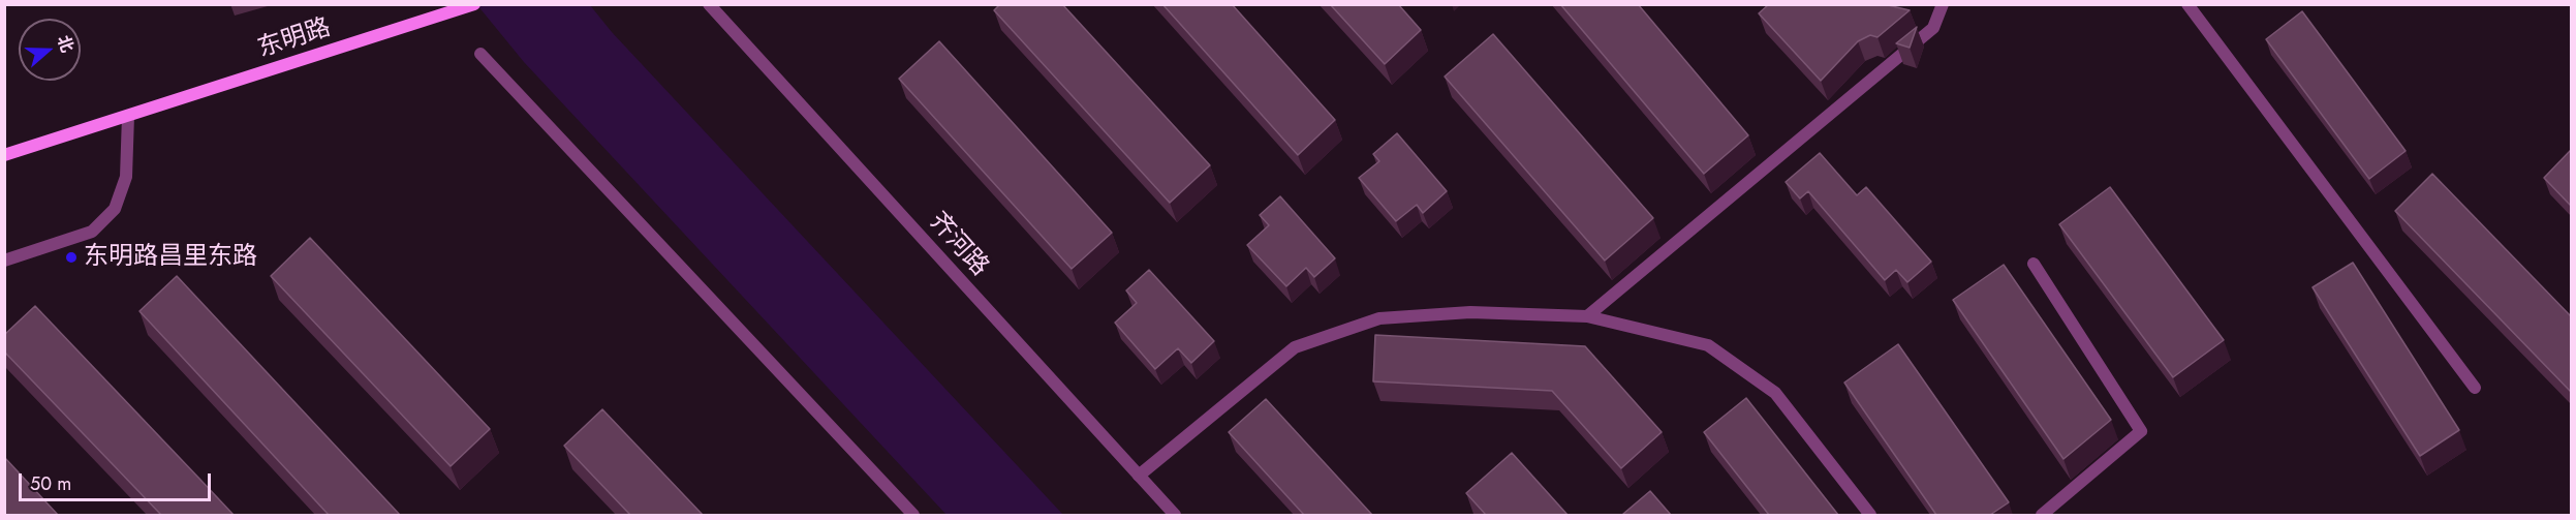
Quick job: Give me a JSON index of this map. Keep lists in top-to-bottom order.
{
  "streets": {
    "main road": ["东明路"],
    "street": ["齐河路"]
  },
  "places": ["东明路昌里东路"],
  "scale_bar": "50 m",
  "north": "right"
}
